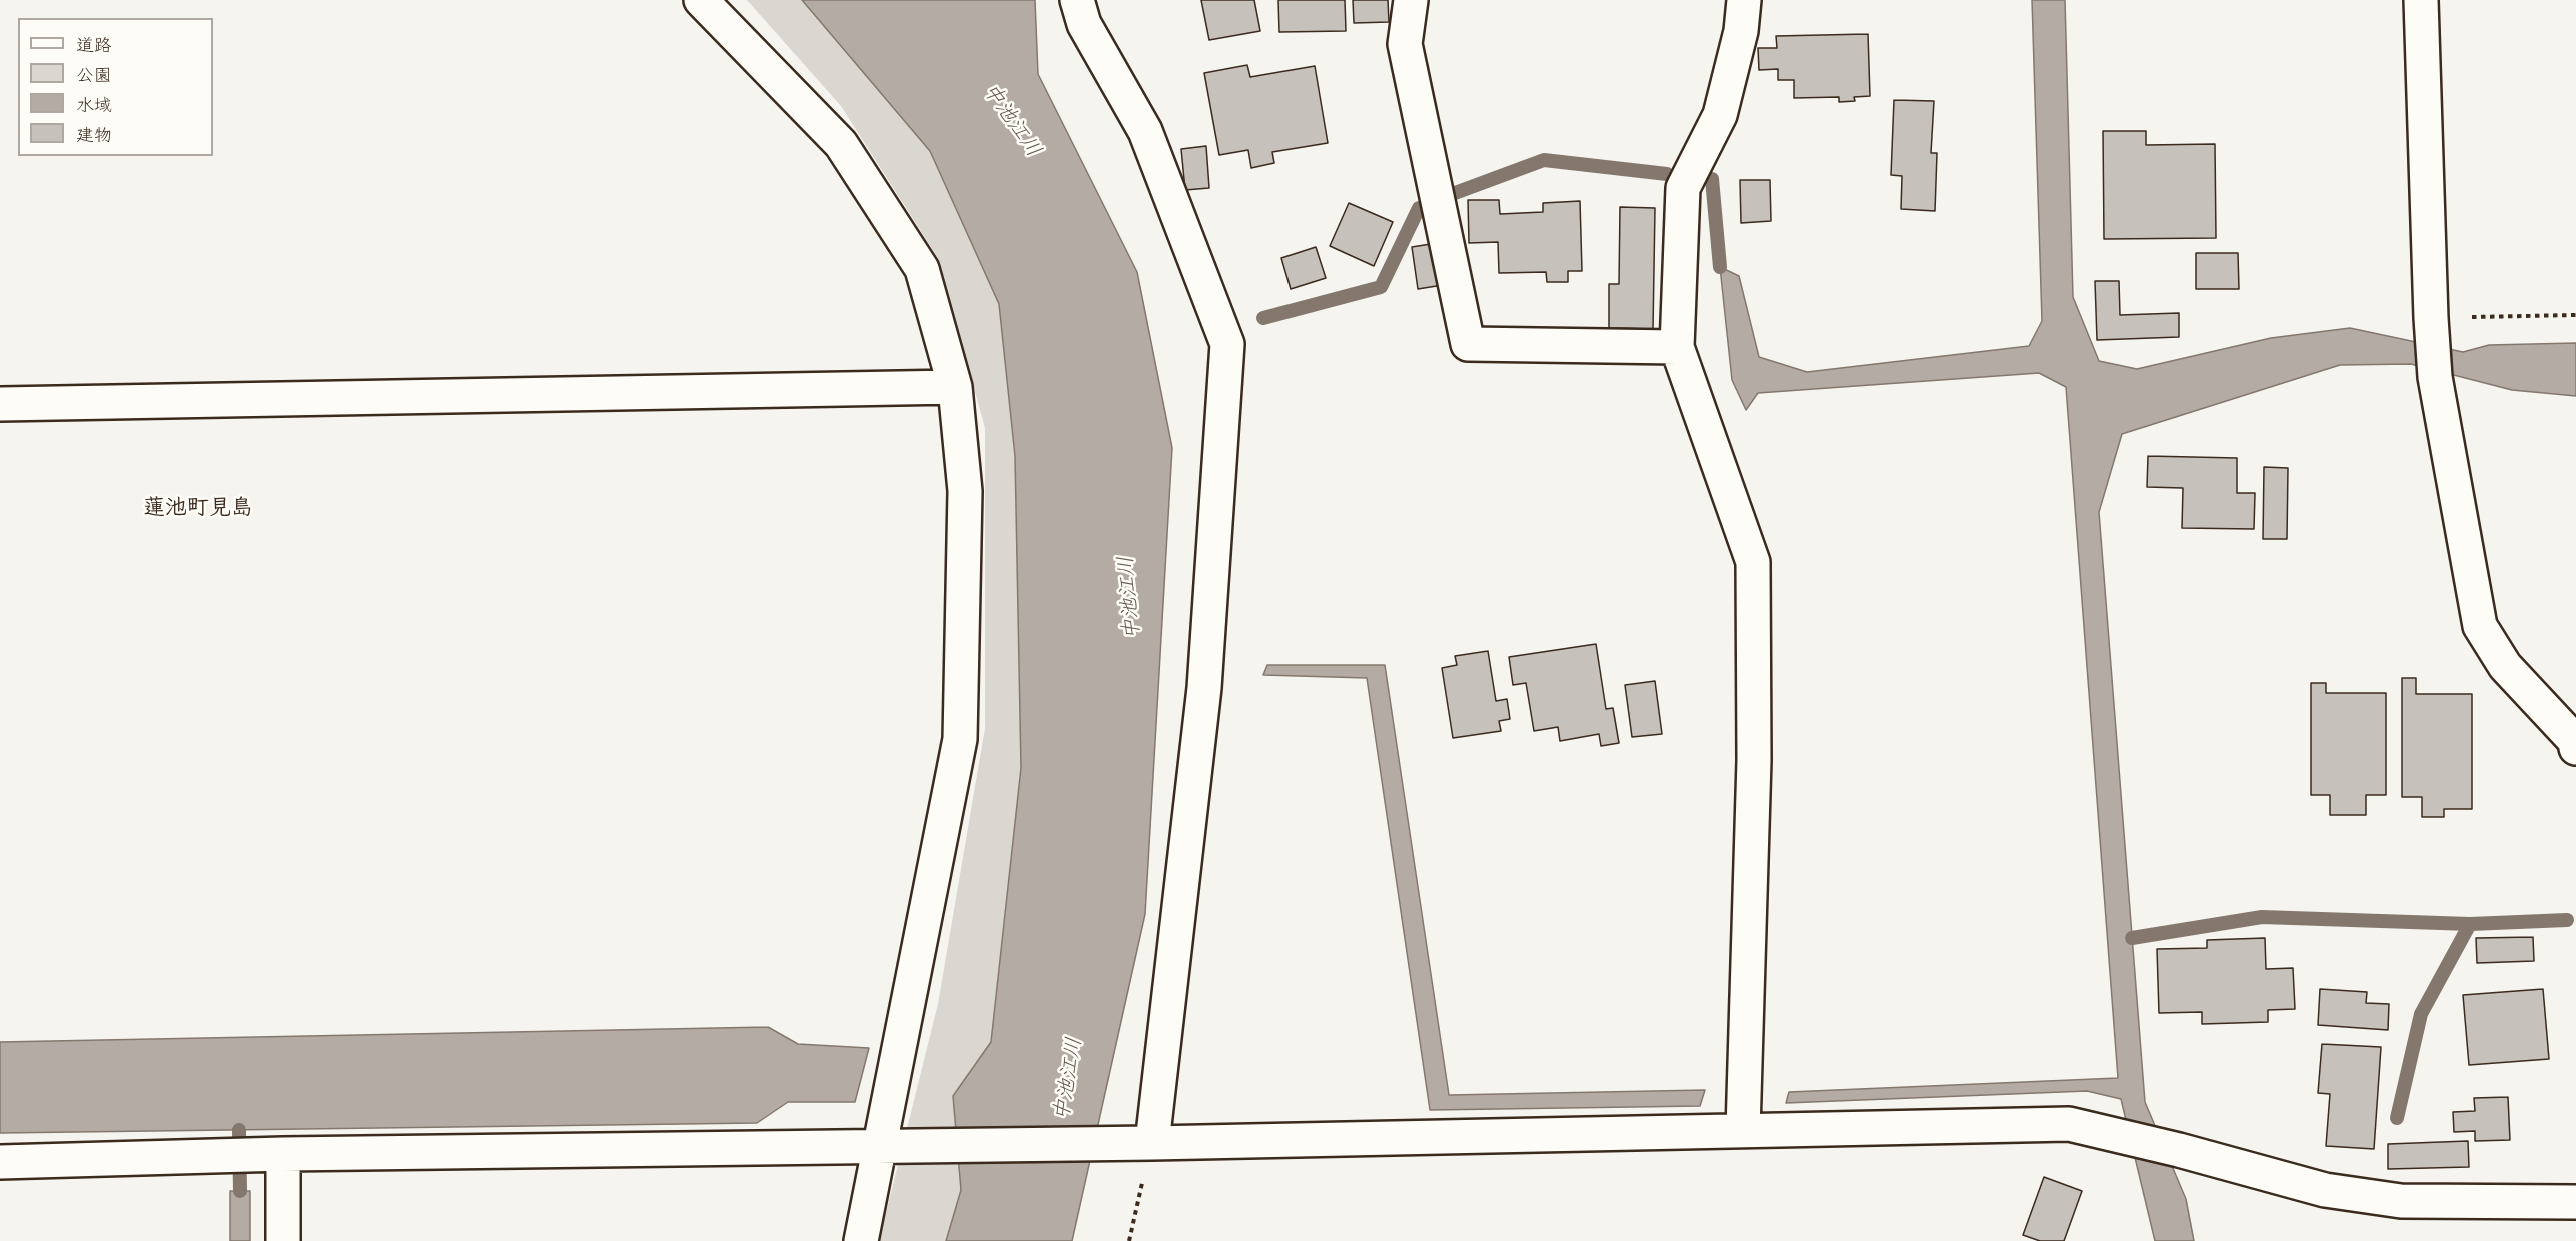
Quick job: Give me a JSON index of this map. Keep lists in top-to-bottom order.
{
  "districts": ["蓮池町見島"],
  "water": ["中池江川"],
  "legend": [
    "道路",
    "公園",
    "水域",
    "建物"
  ]
}
